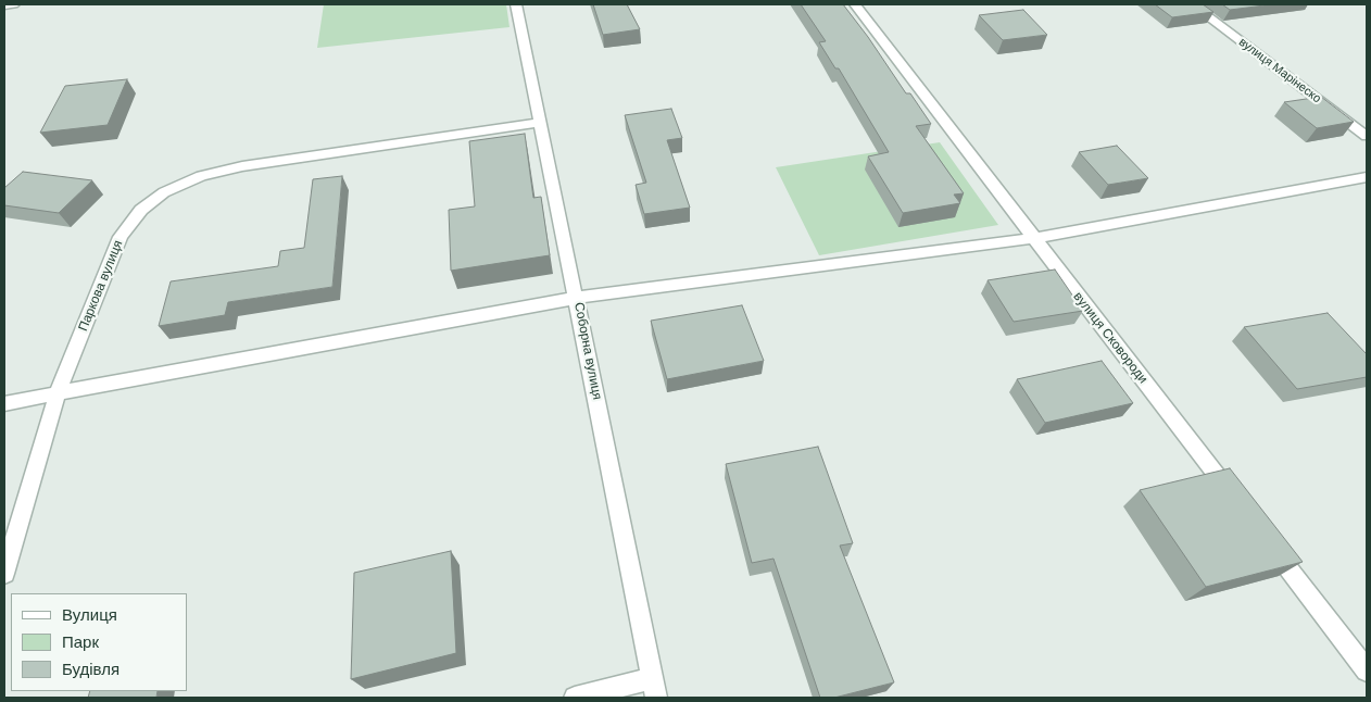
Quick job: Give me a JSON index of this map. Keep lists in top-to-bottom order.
{
  "streets": {
    "street": [
      "вулиця Марінеско",
      "Паркова вулиця",
      "вулиця Сковороди",
      "Соборна вулиця"
    ]
  },
  "crossings": [
    ["Паркова вулиця", "Соборна вулиця"]
  ],
  "legend": ["Вулиця", "Парк", "Будівля"]
}
